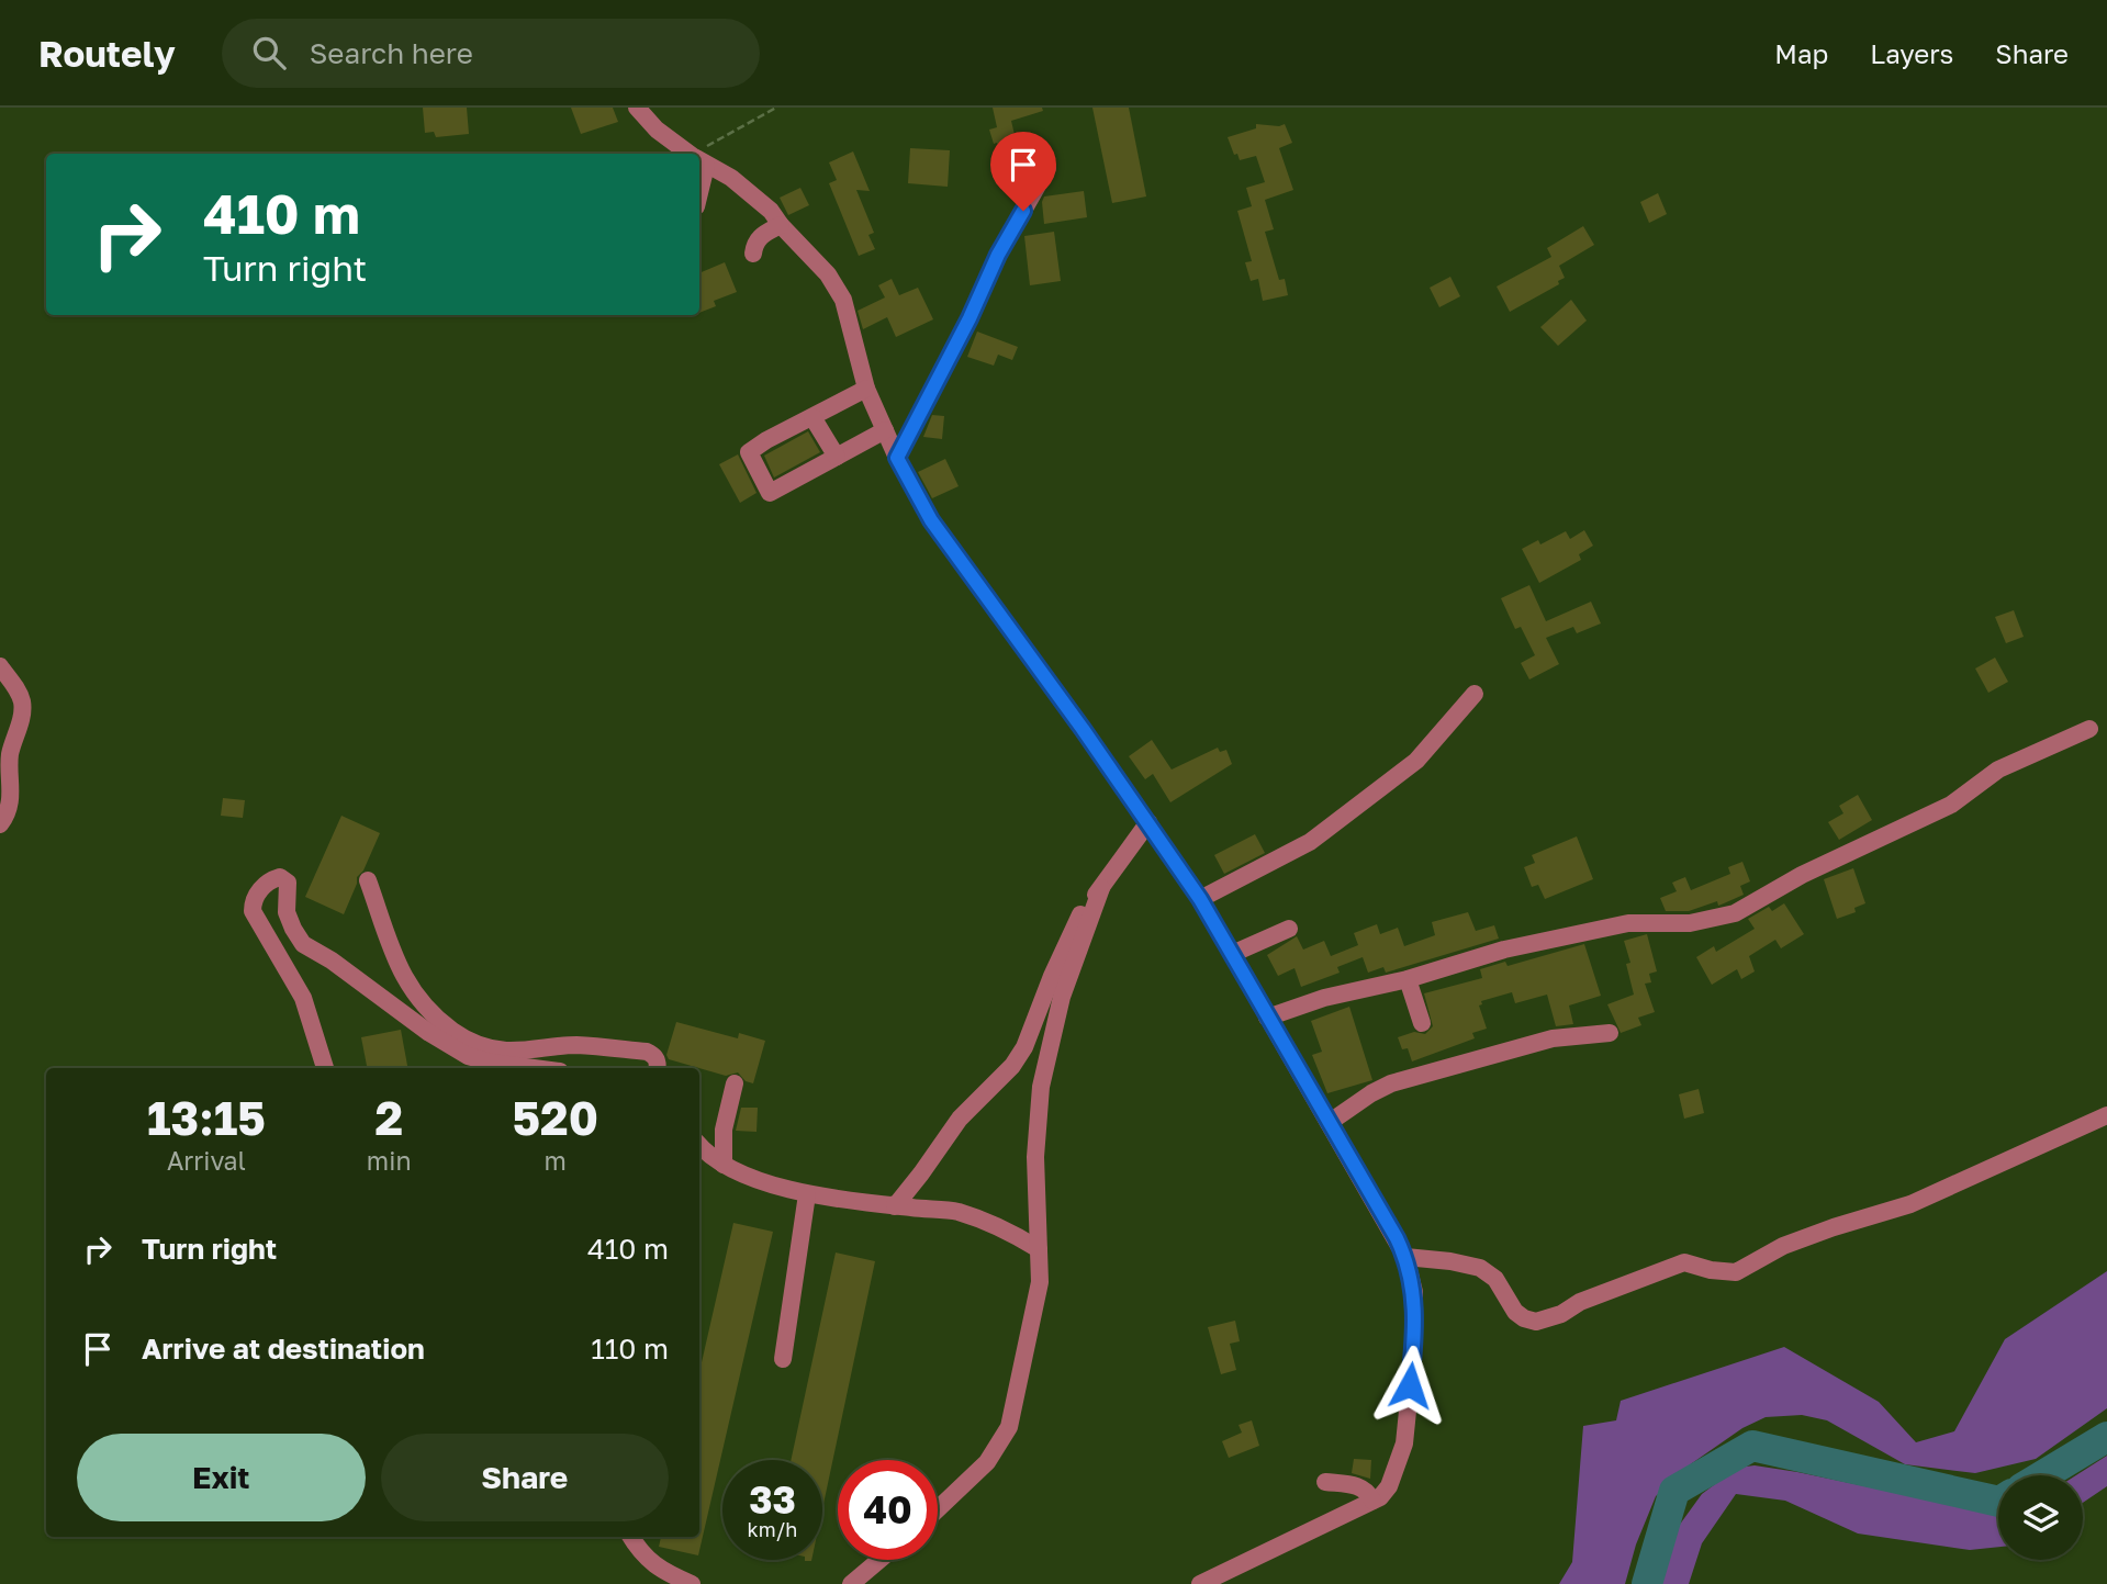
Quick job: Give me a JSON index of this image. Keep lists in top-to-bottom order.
{
  "page": {
    "header": "Routely",
    "search": "Search here",
    "nav": ["Map", "Layers", "Share"],
    "turn": ["410 m", "Turn right"],
    "eta": [
      "13:15",
      "Arrival",
      "2",
      "min",
      "520",
      "m"
    ],
    "list": [
      {
        "name": "Turn right",
        "value": "410 m"
      },
      {
        "name": "Arrive at destination",
        "value": "110 m"
      }
    ],
    "buttons": ["Exit", "Share"],
    "speed": "33 km/h",
    "limit": "40"
  }
}
